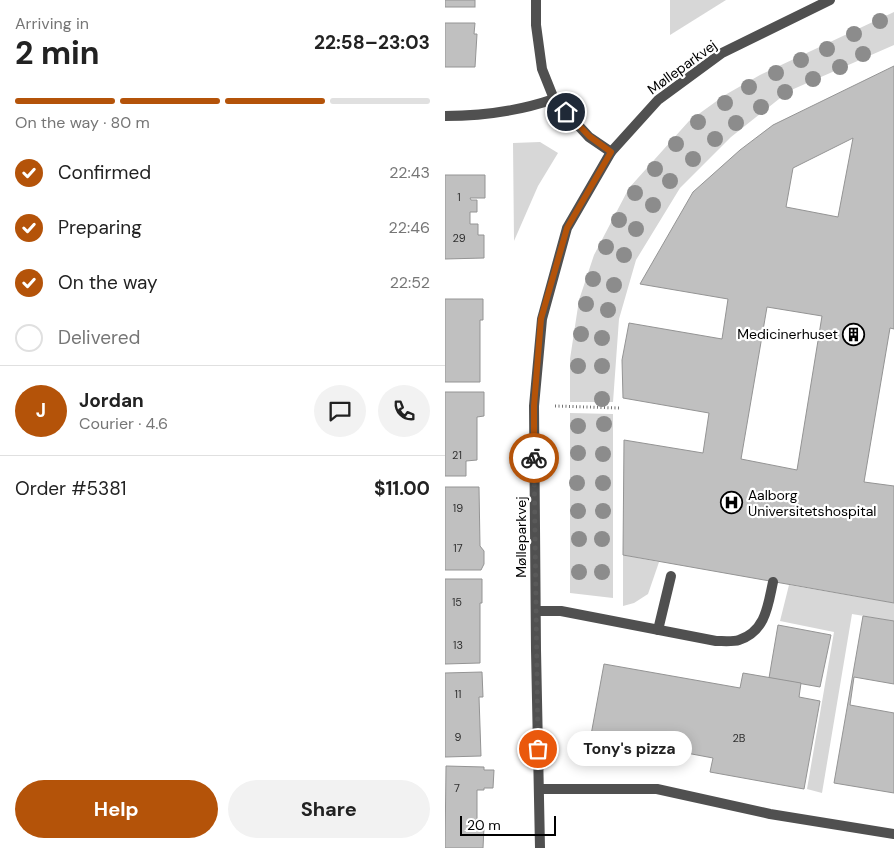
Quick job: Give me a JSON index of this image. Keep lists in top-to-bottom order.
{
  "streets": {
    "street": ["Mølleparkvej"]
  },
  "places": {
    "building": ["Medicinerhuset"],
    "hospital": ["Aalborg Universitetshospital"],
    "other": ["Tony's pizza"]
  },
  "house_numbers": [
    "1",
    "29",
    "21",
    "19",
    "17",
    "15",
    "13",
    "11",
    "9",
    "2B",
    "7"
  ],
  "scale_bar": "20 m",
  "page": {
    "heading": ["2 min", "Arriving in", "22:58–23:03"],
    "panel": [
      "Jordan",
      "Courier · 4.6",
      "Order #5381",
      "$11.00"
    ],
    "bar": "On the way · 80 m",
    "list": [
      ["Confirmed", "22:43"],
      ["Preparing", "22:46"],
      ["On the way", "22:52"],
      "Delivered"
    ],
    "round": "J",
    "bubble": "Tony's pizza",
    "buttons": ["Help", "Share"],
    "scale": "20 m"
  }
}
